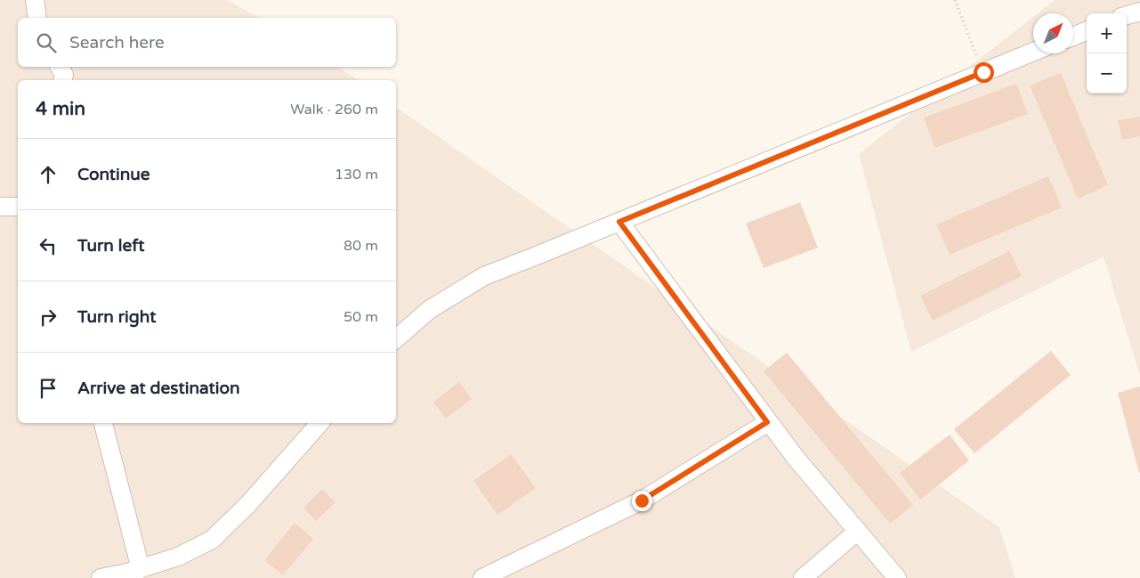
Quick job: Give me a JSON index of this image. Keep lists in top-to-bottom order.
{
  "north": "top right",
  "page": {
    "map_buttons": ["+", "−"],
    "search": "Search here",
    "heading": ["4 min", "Walk · 260 m"],
    "list": [
      ["Continue", "130 m"],
      ["Turn left", "80 m"],
      ["Turn right", "50 m"],
      "Arrive at destination"
    ]
  }
}
